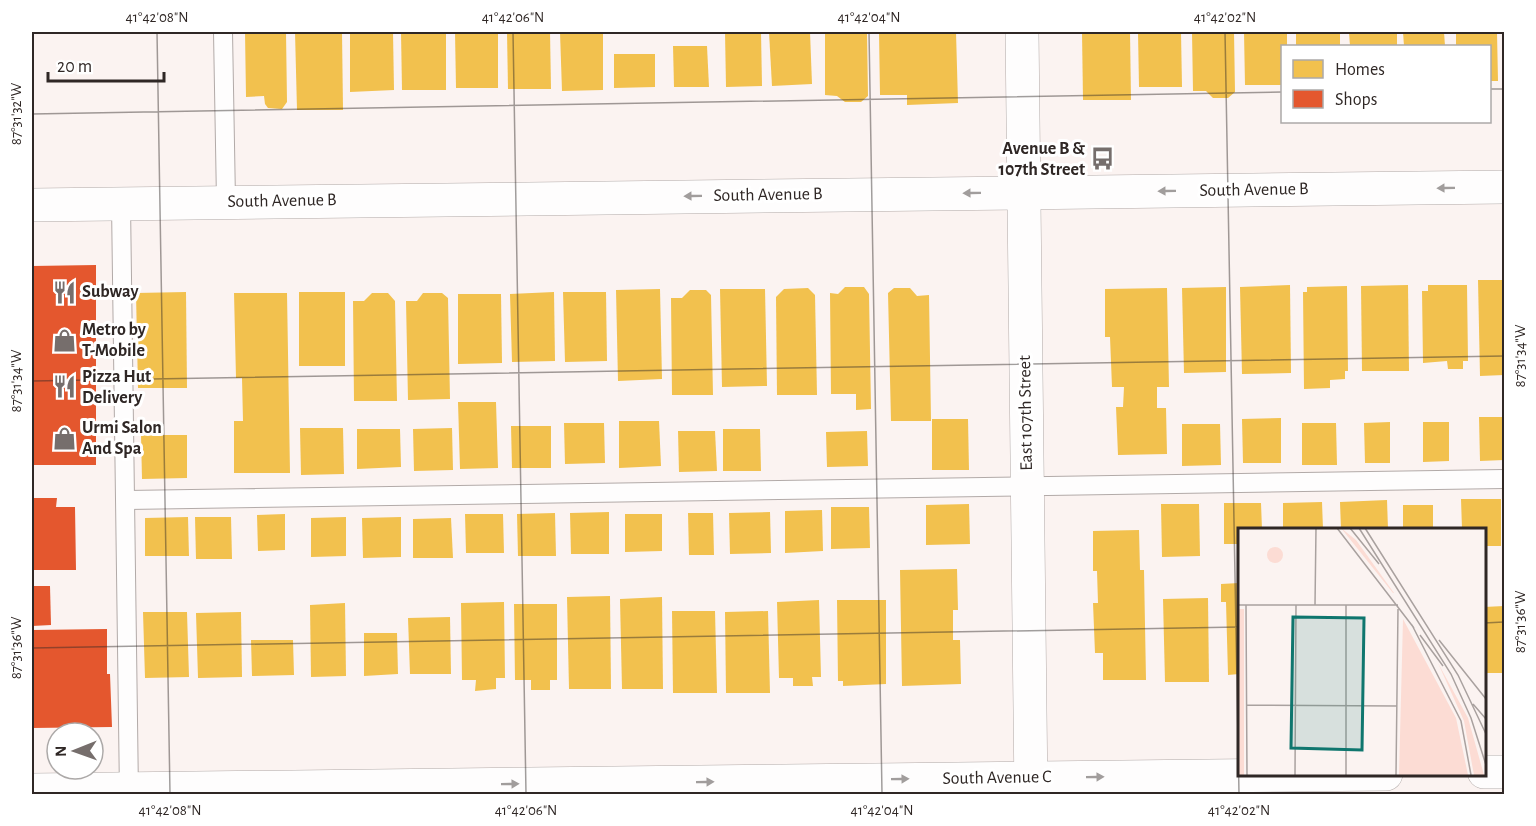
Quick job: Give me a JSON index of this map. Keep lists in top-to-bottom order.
{
  "streets": {
    "street": ["South Avenue B", "East 107th Street", "South Avenue C"]
  },
  "crossings": [
    ["South Avenue B", "East 107th Street"],
    ["East 107th Street", "South Avenue C"]
  ],
  "one_way": ["South Avenue B", "South Avenue C"],
  "places": {
    "bus stop": ["Avenue B & 107th Street"],
    "restaurant": ["Subway", "Pizza Hut Delivery"],
    "shop": ["Metro by T-Mobile", "Urmi Salon And Spa"]
  },
  "legend": ["Homes", "Shops"],
  "scale_bar": "20 m",
  "north": "left",
  "coordinates": [
    "41°42'08\"N",
    "41°42'06\"N",
    "41°42'04\"N",
    "41°42'02\"N",
    "87°31'32\"W",
    "87°31'34\"W",
    "87°31'36\"W"
  ]
}
